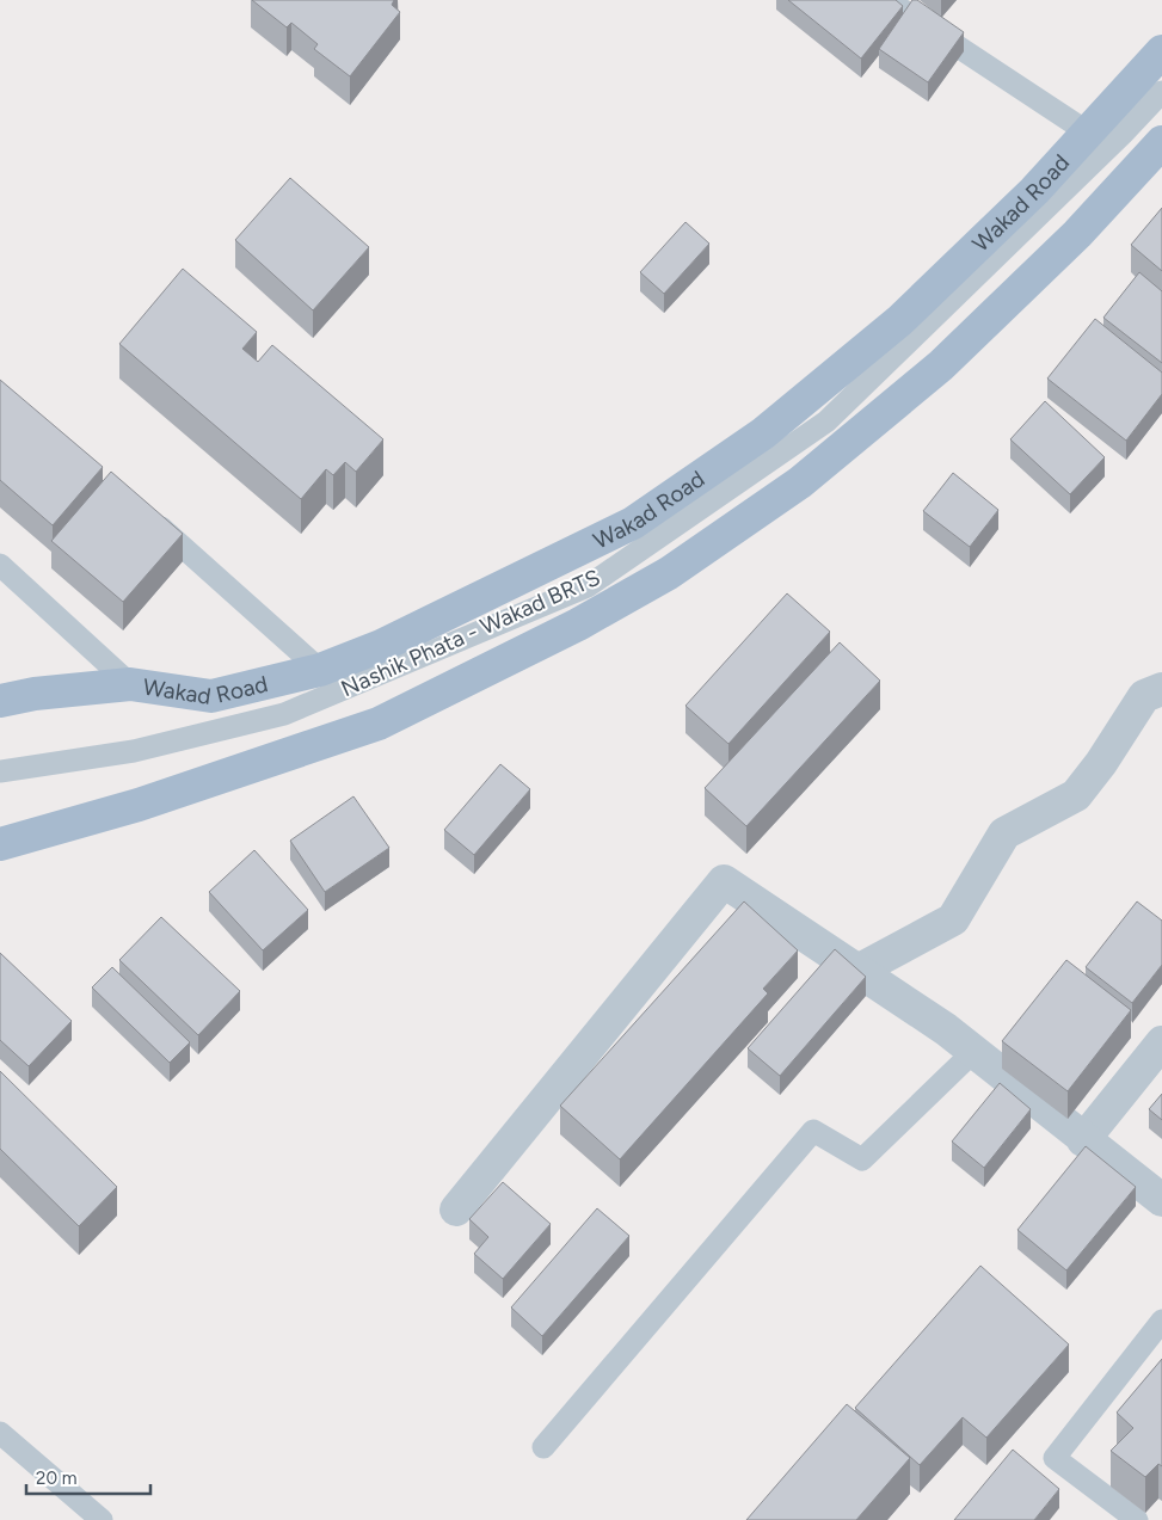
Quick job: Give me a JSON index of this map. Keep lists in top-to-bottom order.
{
  "streets": {
    "main road": ["Wakad Road"],
    "lane": ["Nashik Phata - Wakad BRTS"]
  },
  "scale_bar": "20 m"
}
